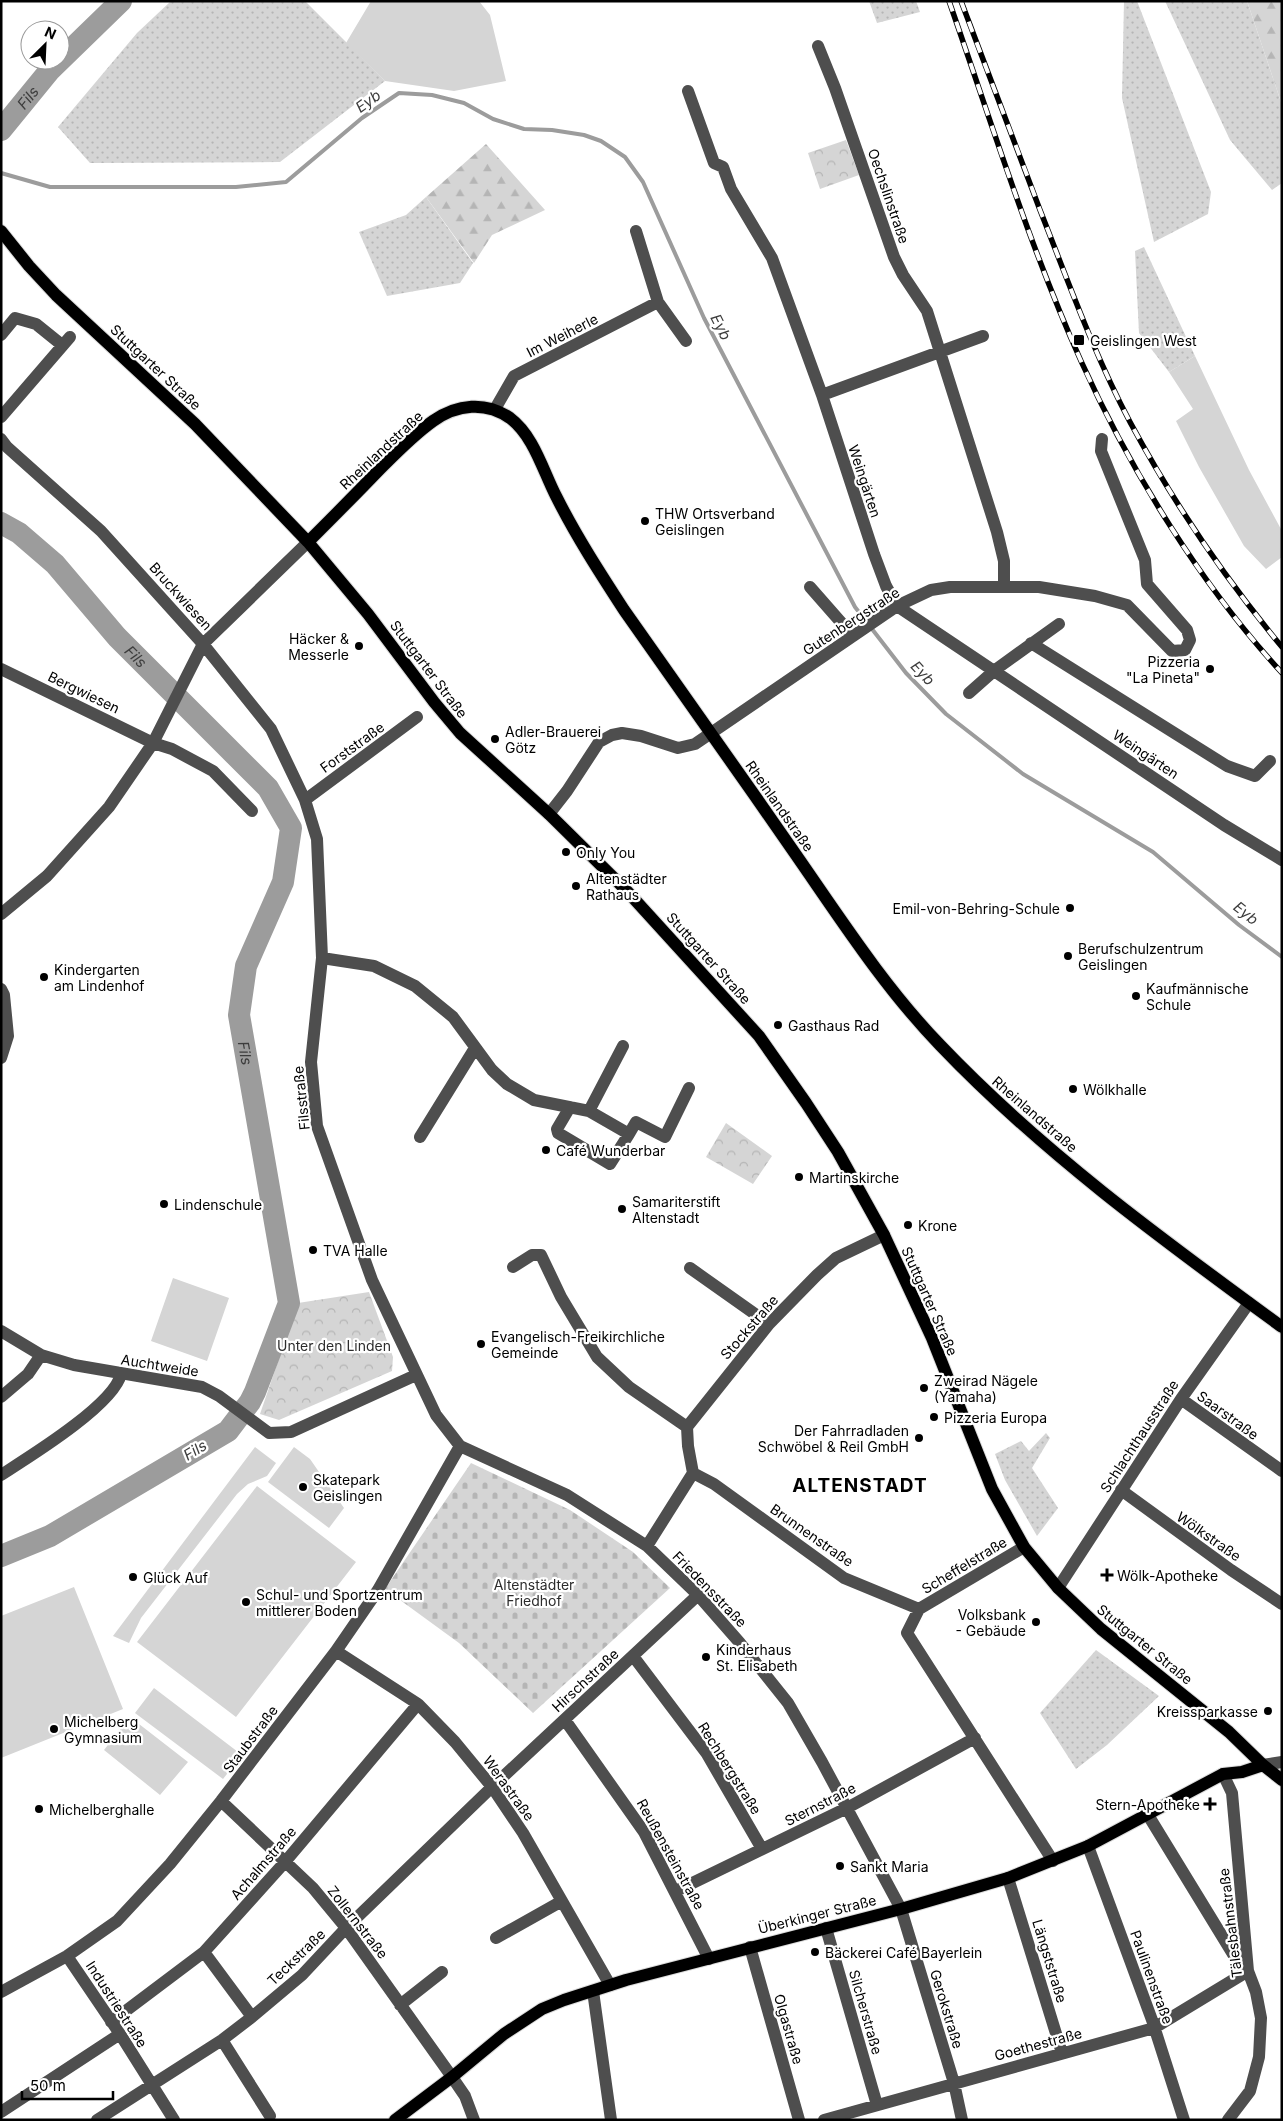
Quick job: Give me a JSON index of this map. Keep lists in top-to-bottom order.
{
  "streets": {
    "main road": ["Stuttgarter Straße", "Rheinlandstraße", "Überkinger Straße"],
    "street": [
      "Oechslinstraße",
      "Im Weiherle",
      "Weingärten",
      "Bruckwiesen",
      "Gutenbergstraße",
      "Bergwiesen",
      "Forststraße",
      "Filsstraße",
      "Stockstraße",
      "Auchtweide",
      "Saarstraße",
      "Schlachthausstraße",
      "Brunnenstraße",
      "Wölkstraße",
      "Scheffelstraße",
      "Friedensstraße",
      "Hirschstraße",
      "Staubstraße",
      "Rechbergstraße",
      "Werastraße",
      "Sternstraße",
      "Reußensteinstraße",
      "Achalmstraße",
      "Zollernstraße",
      "Tälesbahnstraße",
      "Teckstraße",
      "Längststraße",
      "Paulinenstraße",
      "Industriestraße",
      "Gerokstraße",
      "Silcherstraße",
      "Olgastraße",
      "Goethestraße"
    ]
  },
  "crossings": [
    ["Oechslinstraße", "Gutenbergstraße"],
    ["Im Weiherle", "Rheinlandstraße"],
    ["Stuttgarter Straße", "Rheinlandstraße"],
    ["Stuttgarter Straße", "Gutenbergstraße"],
    ["Stuttgarter Straße", "Stockstraße"],
    ["Stuttgarter Straße", "Schlachthausstraße"],
    ["Stuttgarter Straße", "Scheffelstraße"],
    ["Stuttgarter Straße", "Überkinger Straße"],
    ["Rheinlandstraße", "Gutenbergstraße"],
    ["Rheinlandstraße", "Schlachthausstraße"],
    ["Weingärten", "Gutenbergstraße"],
    ["Bruckwiesen", "Forststraße"],
    ["Bruckwiesen", "Filsstraße"],
    ["Forststraße", "Filsstraße"],
    ["Filsstraße", "Auchtweide"],
    ["Filsstraße", "Friedensstraße"],
    ["Auchtweide", "Friedensstraße"],
    ["Saarstraße", "Schlachthausstraße"],
    ["Schlachthausstraße", "Wölkstraße"],
    ["Brunnenstraße", "Scheffelstraße"],
    ["Friedensstraße", "Hirschstraße"],
    ["Friedensstraße", "Staubstraße"],
    ["Friedensstraße", "Sternstraße"],
    ["Friedensstraße", "Überkinger Straße"],
    ["Friedensstraße", "Gerokstraße"],
    ["Hirschstraße", "Rechbergstraße"],
    ["Hirschstraße", "Werastraße"],
    ["Hirschstraße", "Reußensteinstraße"],
    ["Hirschstraße", "Teckstraße"],
    ["Staubstraße", "Werastraße"],
    ["Staubstraße", "Zollernstraße"],
    ["Staubstraße", "Industriestraße"],
    ["Rechbergstraße", "Sternstraße"],
    ["Werastraße", "Achalmstraße"],
    ["Werastraße", "Überkinger Straße"],
    ["Werastraße", "Teckstraße"],
    ["Sternstraße", "Reußensteinstraße"],
    ["Reußensteinstraße", "Überkinger Straße"],
    ["Achalmstraße", "Zollernstraße"],
    ["Achalmstraße", "Industriestraße"],
    ["Überkinger Straße", "Zollernstraße"],
    ["Überkinger Straße", "Tälesbahnstraße"],
    ["Überkinger Straße", "Längststraße"],
    ["Überkinger Straße", "Paulinenstraße"],
    ["Überkinger Straße", "Gerokstraße"],
    ["Überkinger Straße", "Silcherstraße"],
    ["Überkinger Straße", "Olgastraße"],
    ["Zollernstraße", "Teckstraße"],
    ["Tälesbahnstraße", "Goethestraße"],
    ["Teckstraße", "Industriestraße"],
    ["Längststraße", "Goethestraße"],
    ["Paulinenstraße", "Goethestraße"],
    ["Gerokstraße", "Goethestraße"],
    ["Silcherstraße", "Goethestraße"]
  ],
  "districts": ["ALTENSTADT"],
  "water": ["Fils", "Eyb"],
  "parks": ["Unter den Linden", "Altenstädter Friedhof"],
  "places": {
    "transit": ["Geislingen West"],
    "other": [
      "THW Ortsverband Geislingen",
      "Häcker & Messerle",
      "Pizzeria \"La Pineta\"",
      "Adler-Brauerei Götz",
      "Only You",
      "Altenstädter Rathaus",
      "Emil-von-Behring-Schule",
      "Berufschulzentrum Geislingen",
      "Kindergarten am Lindenhof",
      "Kaufmännische Schule",
      "Gasthaus Rad",
      "Wölkhalle",
      "Café Wunderbar",
      "Martinskirche",
      "Lindenschule",
      "Samariterstift Altenstadt",
      "Krone",
      "TVA Halle",
      "Evangelisch-Freikirchliche Gemeinde",
      "Zweirad Nägele (Yamaha)",
      "Pizzeria Europa",
      "Der Fahrradladen Schwöbel & Reil GmbH",
      "Skatepark Geislingen",
      "Glück Auf",
      "Schul- und Sportzentrum mittlerer Boden",
      "Volksbank - Gebäude",
      "Kinderhaus St. Elisabeth",
      "Kreissparkasse",
      "Michelberg Gymnasium",
      "Michelberghalle",
      "Sankt Maria",
      "Bäckerei Café Bayerlein"
    ],
    "health": ["Wölk-Apotheke", "Stern-Apotheke"]
  },
  "scale_bar": "50 m",
  "north": "top right"
}
